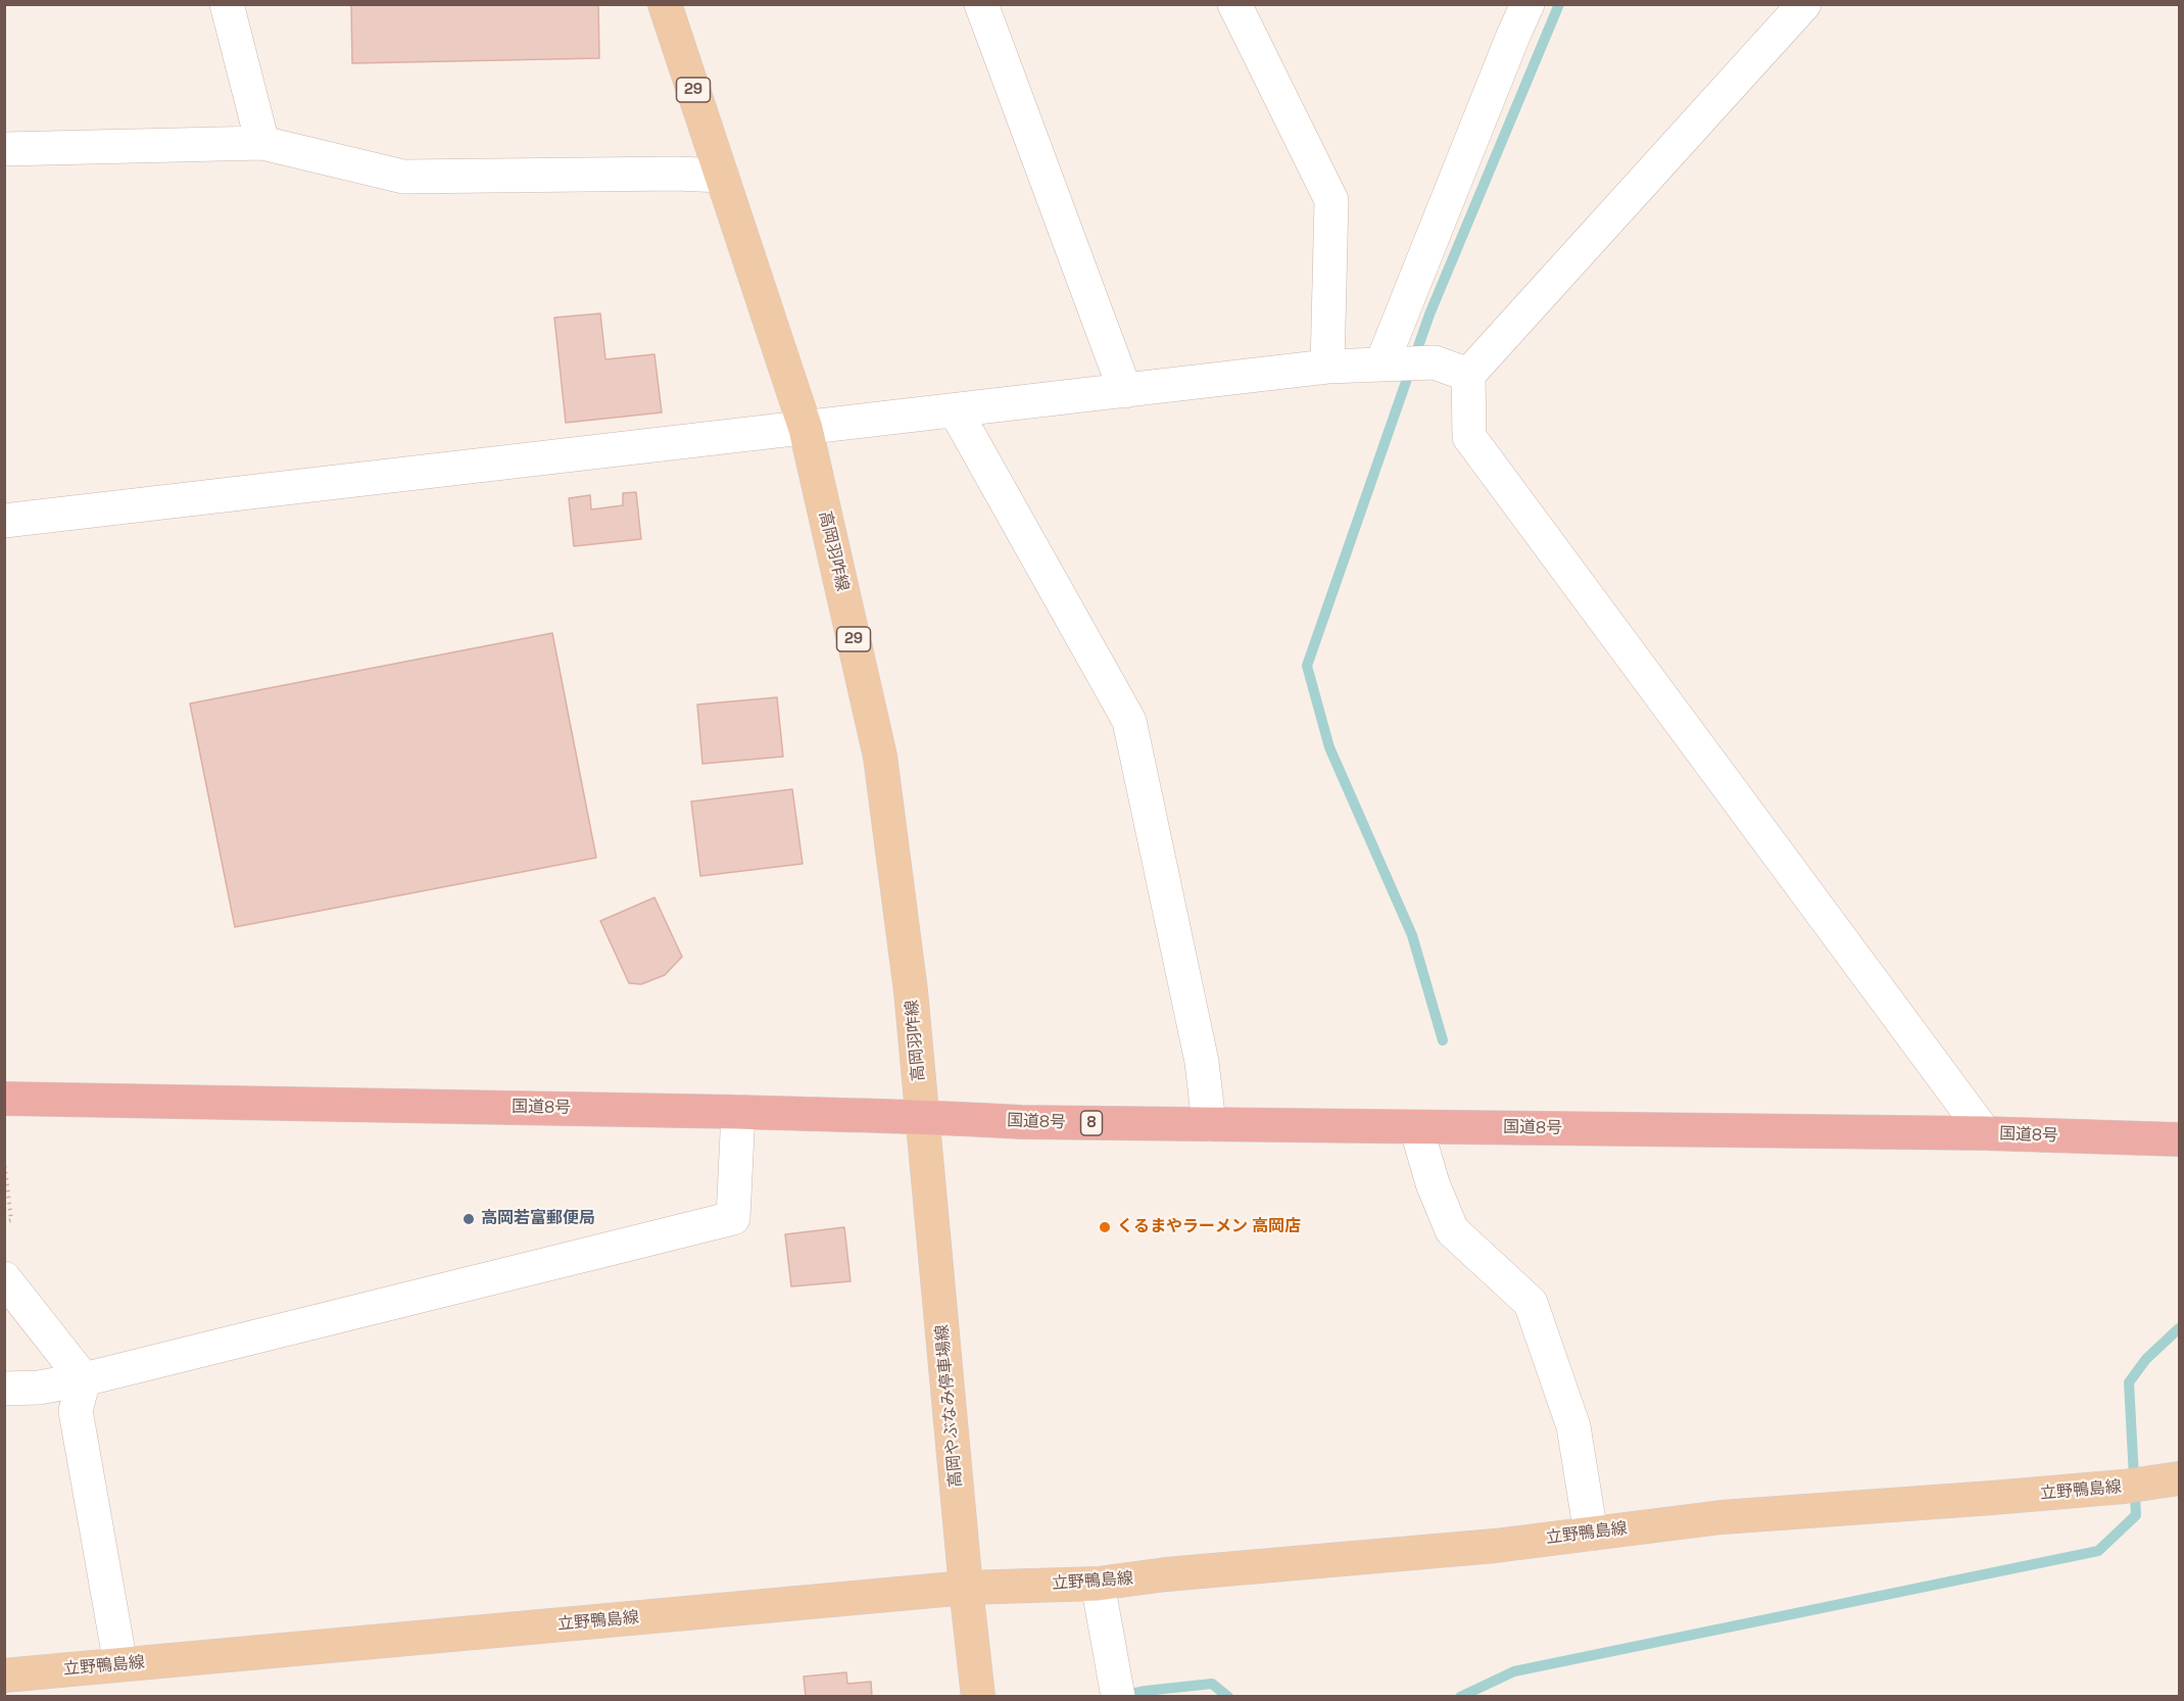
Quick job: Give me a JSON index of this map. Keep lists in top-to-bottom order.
{
  "streets": {
    "highway": ["国道8号", "8"],
    "main road": [
      "29",
      "高岡羽咋線",
      "高岡やぶなみ停車場線",
      "立野鴨島線"
    ]
  },
  "crossings": [
    ["高岡羽咋線", "国道8号"],
    ["高岡羽咋線", "高岡やぶなみ停車場線"],
    ["国道8号", "高岡やぶなみ停車場線"],
    ["高岡やぶなみ停車場線", "立野鴨島線"]
  ],
  "places": ["高岡若富郵便局", "くるまやラーメン 高岡店"]
}
